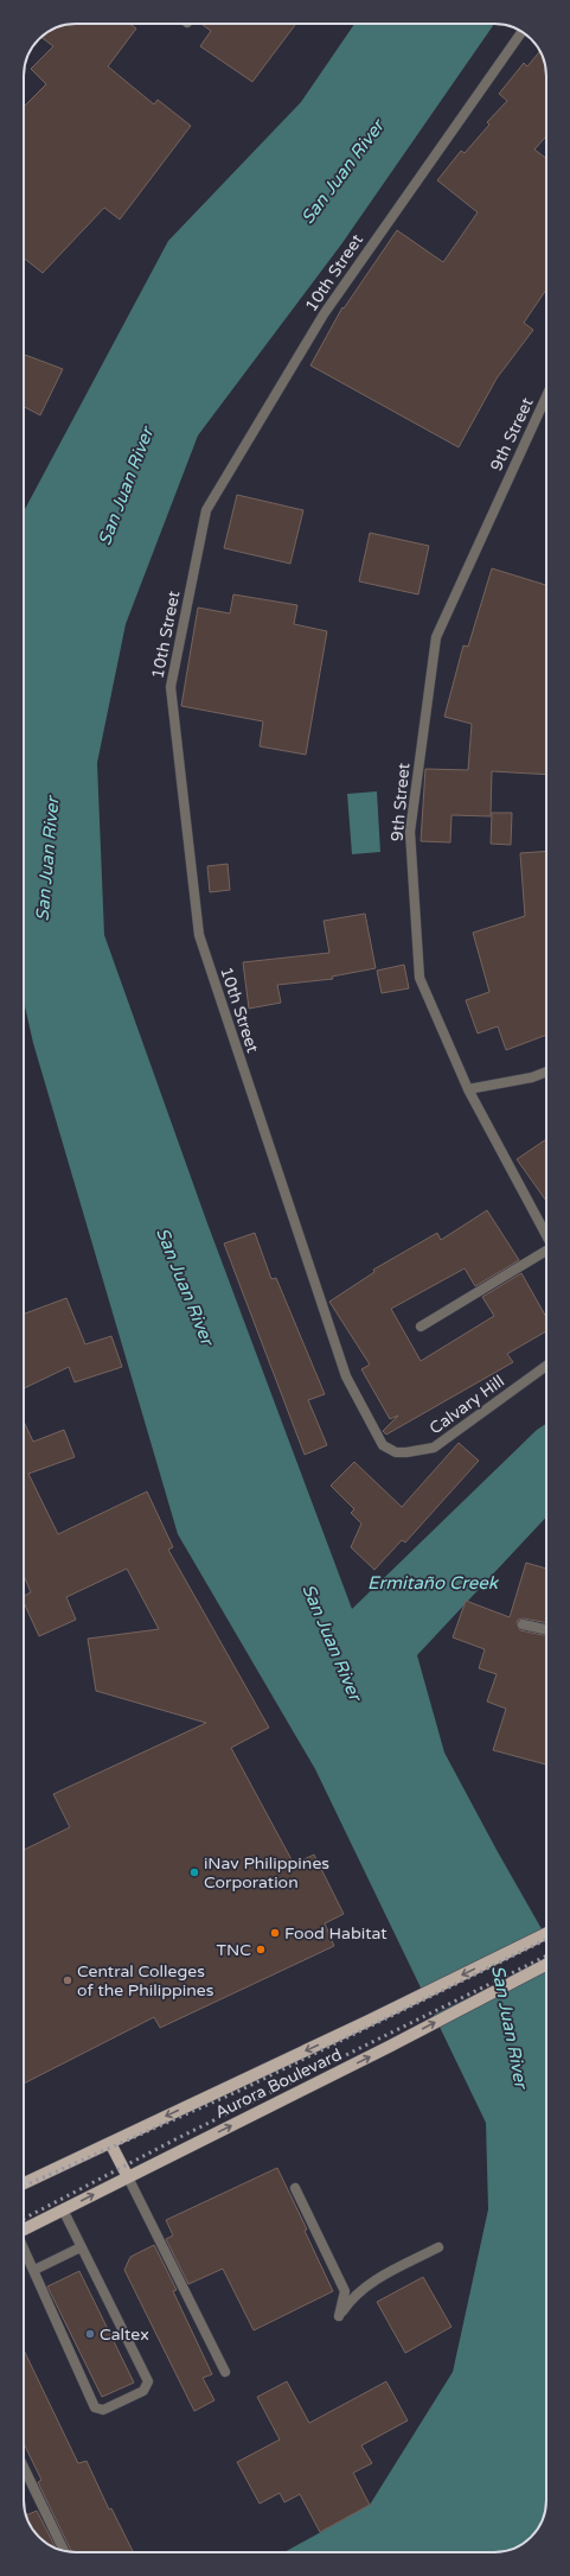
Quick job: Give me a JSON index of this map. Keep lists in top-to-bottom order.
{
  "streets": {
    "main road": ["Aurora Boulevard"],
    "street": ["10th Street", "9th Street", "Calvary Hill"]
  },
  "crossings": [
    ["10th Street", "Calvary Hill"]
  ],
  "water": ["San Juan River", "Ermitaño Creek"],
  "places": [
    "iNav Philippines Corporation",
    "Food Habitat",
    "TNC",
    "Central Colleges of the Philippines",
    "Caltex"
  ]
}
